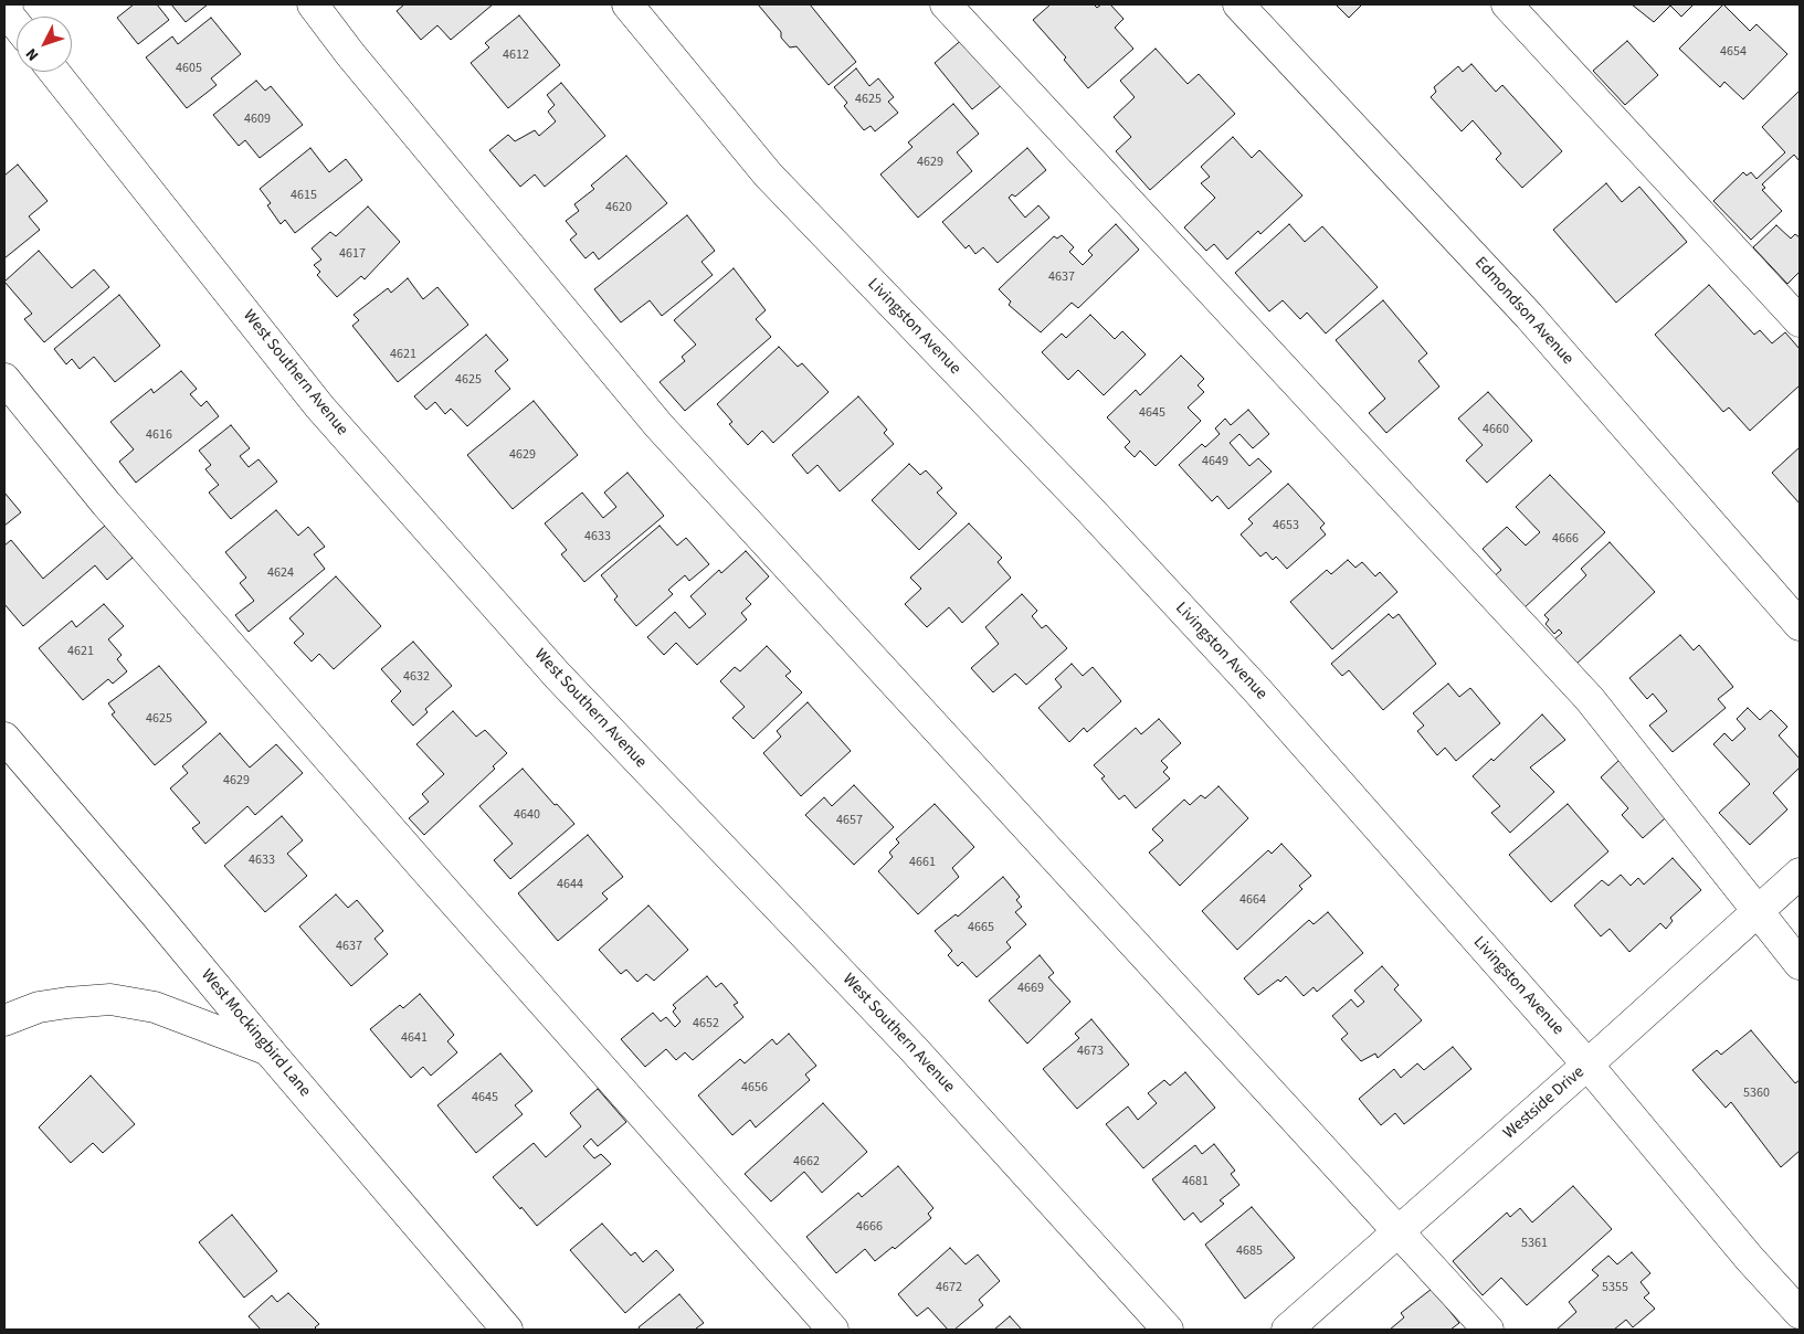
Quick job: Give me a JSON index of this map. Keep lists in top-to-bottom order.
{
  "streets": {
    "street": [
      "Edmondson Avenue",
      "Livingston Avenue",
      "West Southern Avenue",
      "West Mockingbird Lane",
      "Westside Drive"
    ]
  },
  "crossings": [
    ["Livingston Avenue", "Westside Drive"]
  ],
  "house_numbers": [
    "4654",
    "4612",
    "4605",
    "4625",
    "4609",
    "4629",
    "4615",
    "4620",
    "4617",
    "4637",
    "4621",
    "4625",
    "4645",
    "4660",
    "4616",
    "4629",
    "4649",
    "4653",
    "4633",
    "4666",
    "4624",
    "4621",
    "4632",
    "4625",
    "4629",
    "4640",
    "4657",
    "4633",
    "4661",
    "4644",
    "4664",
    "4665",
    "4637",
    "4669",
    "4652",
    "4641",
    "4673",
    "4656",
    "5360",
    "4645",
    "4662",
    "4681",
    "4666",
    "5361",
    "4685",
    "4672",
    "5355"
  ],
  "north": "bottom left"
}
